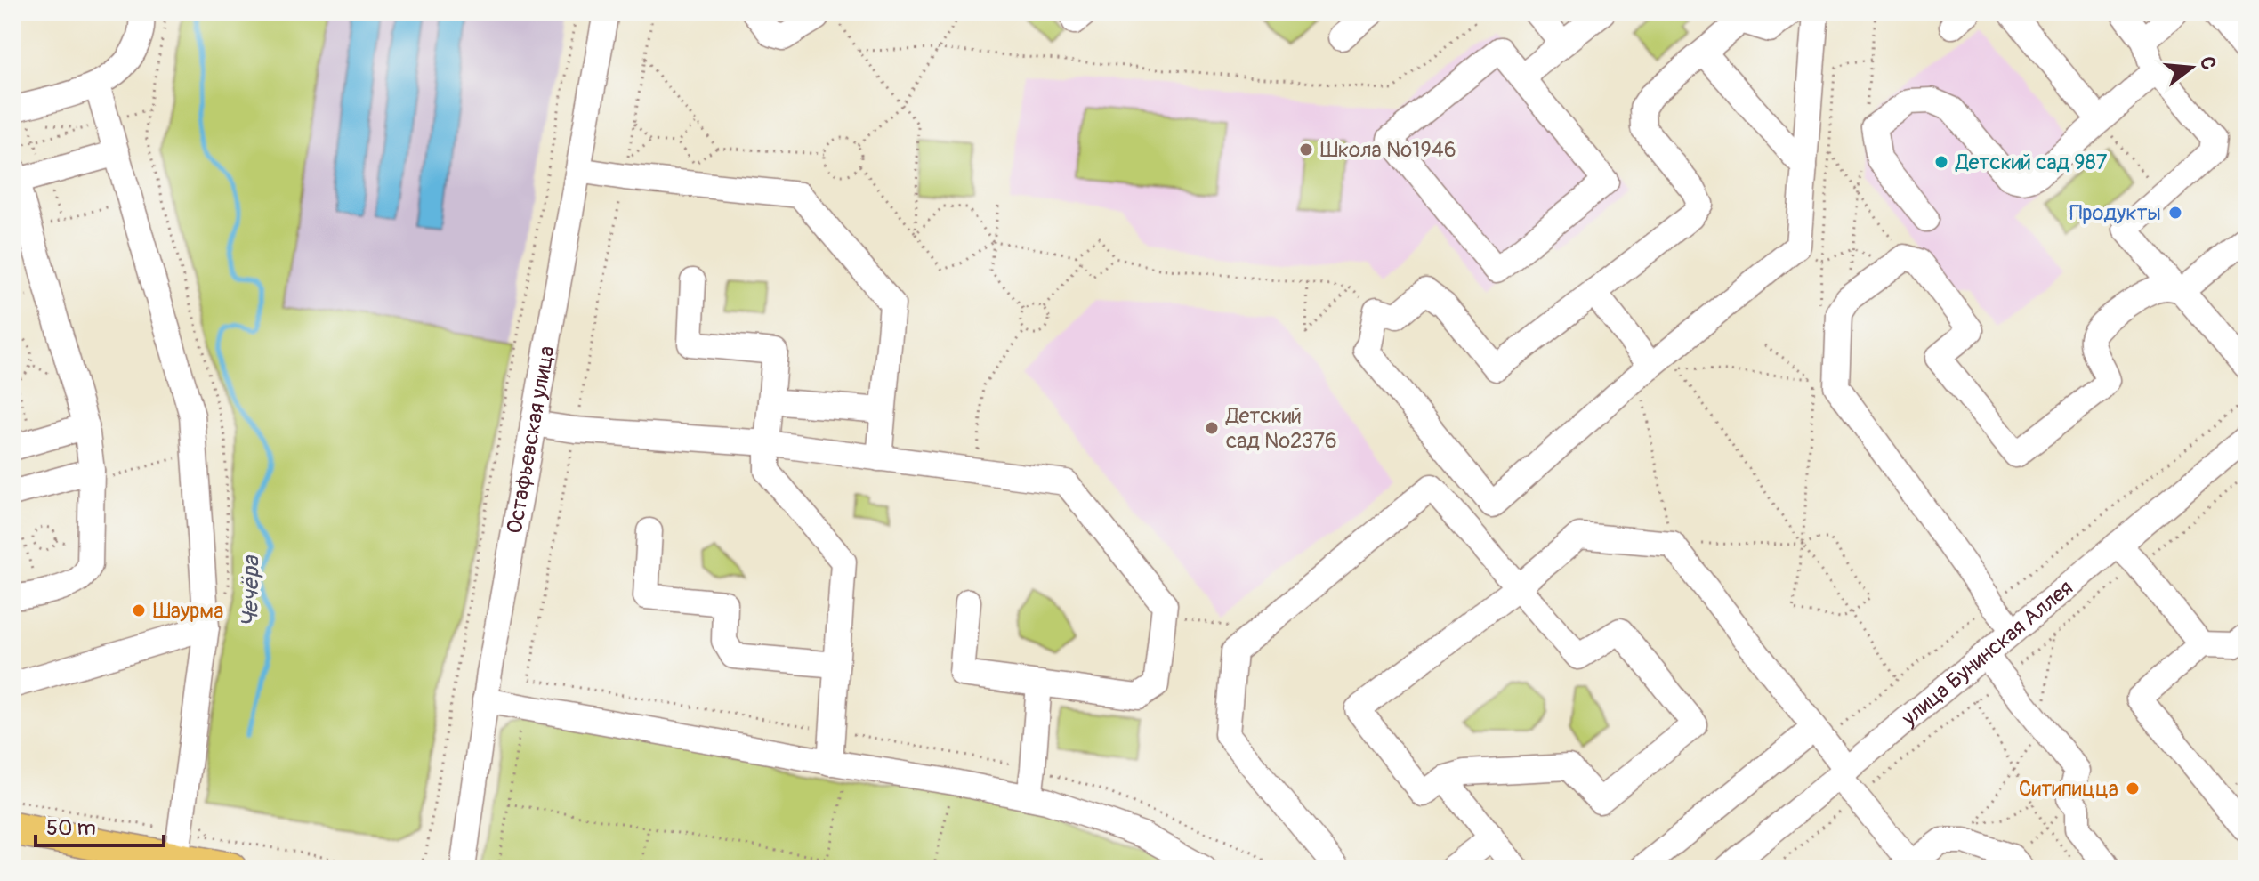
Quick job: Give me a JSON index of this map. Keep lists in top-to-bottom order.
{
  "streets": {
    "street": ["Остафьевская улица", "улица Бунинская Аллея"]
  },
  "water": ["Чечёра"],
  "places": [
    "Школа №1946",
    "Детский сад 987",
    "Продукты",
    "Детский сад №2376",
    "Шаурма",
    "Ситипицца"
  ],
  "scale_bar": "50 m",
  "north": "right"
}
